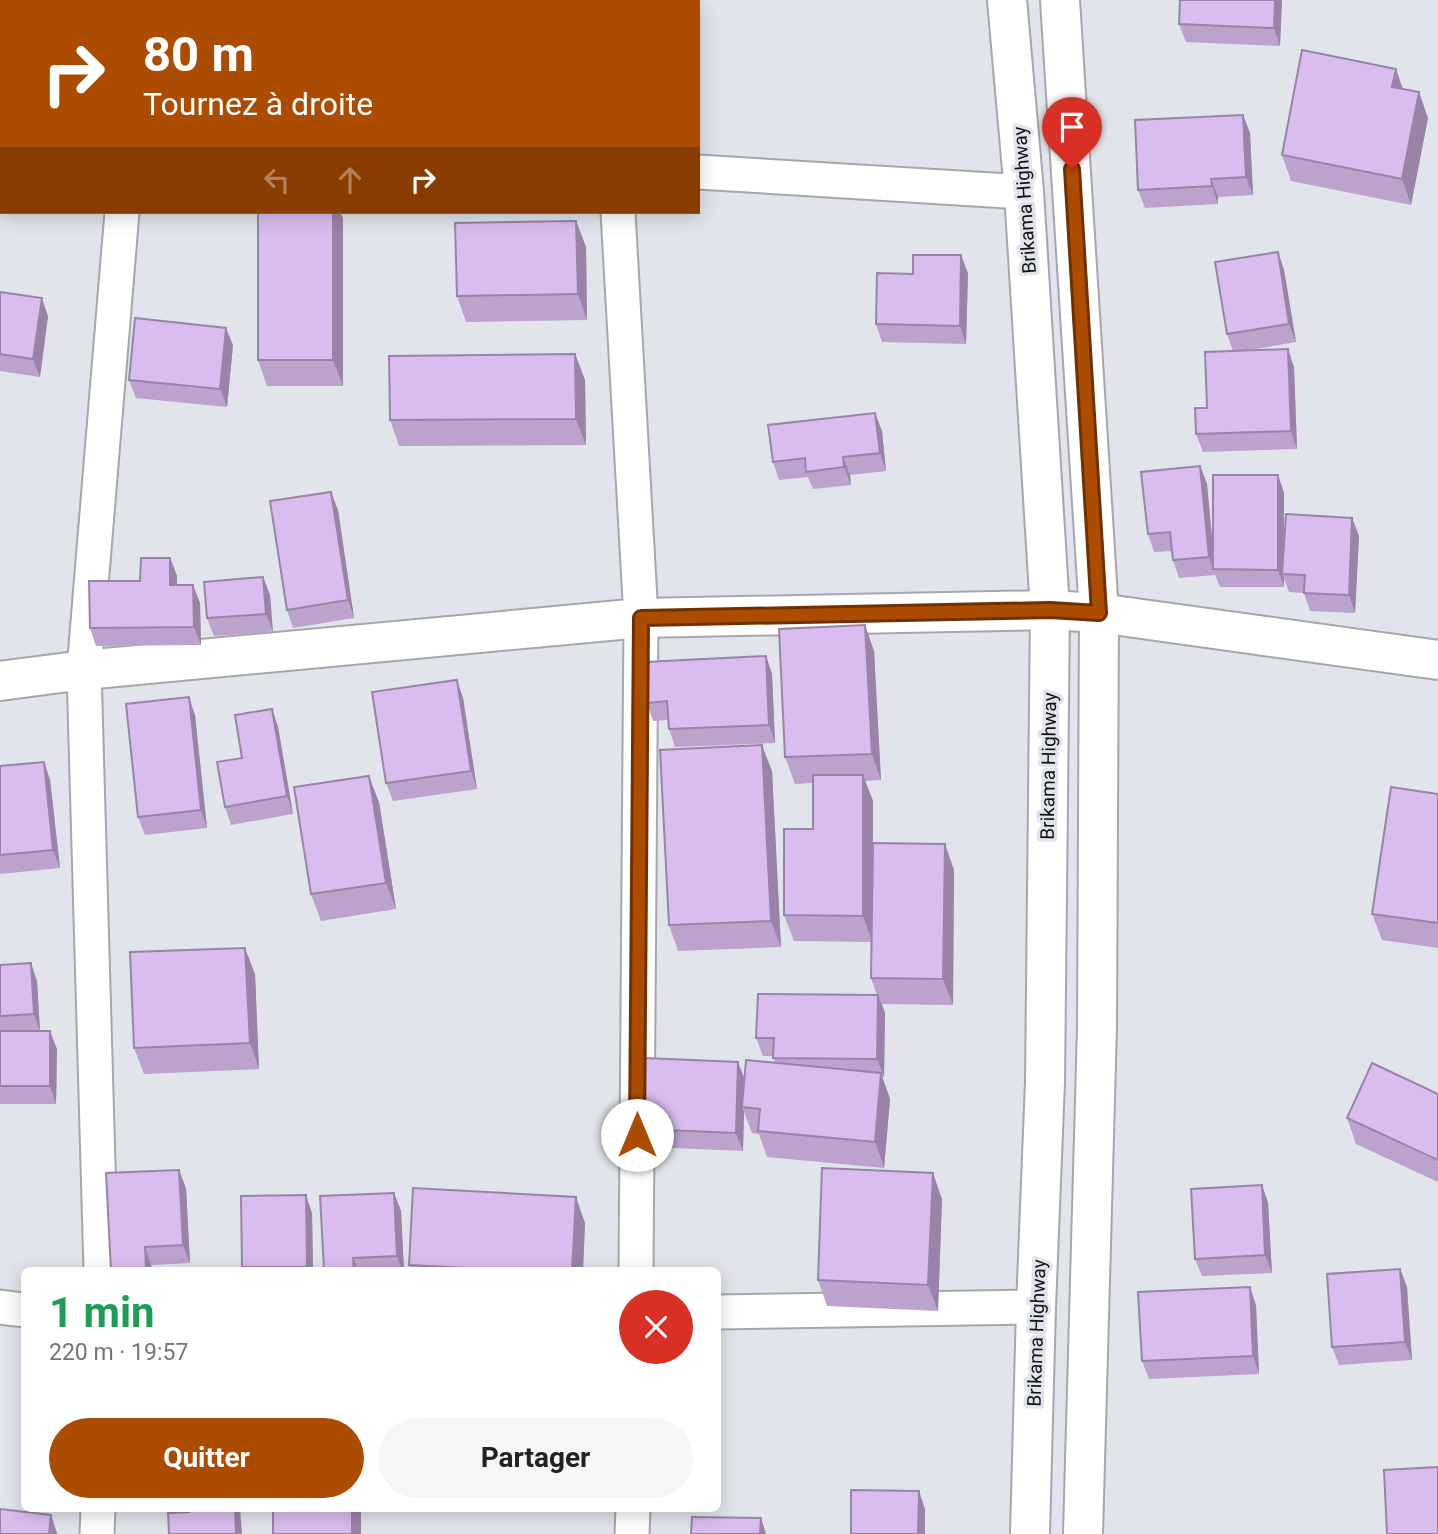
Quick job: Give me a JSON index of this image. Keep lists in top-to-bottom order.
{
  "streets": {
    "main road": ["Brikama Highway"]
  },
  "page": {
    "turn": ["80 m", "Tournez à droite"],
    "heading": ["1 min", "220 m · 19:57"],
    "buttons": ["Quitter", "Partager"]
  }
}
